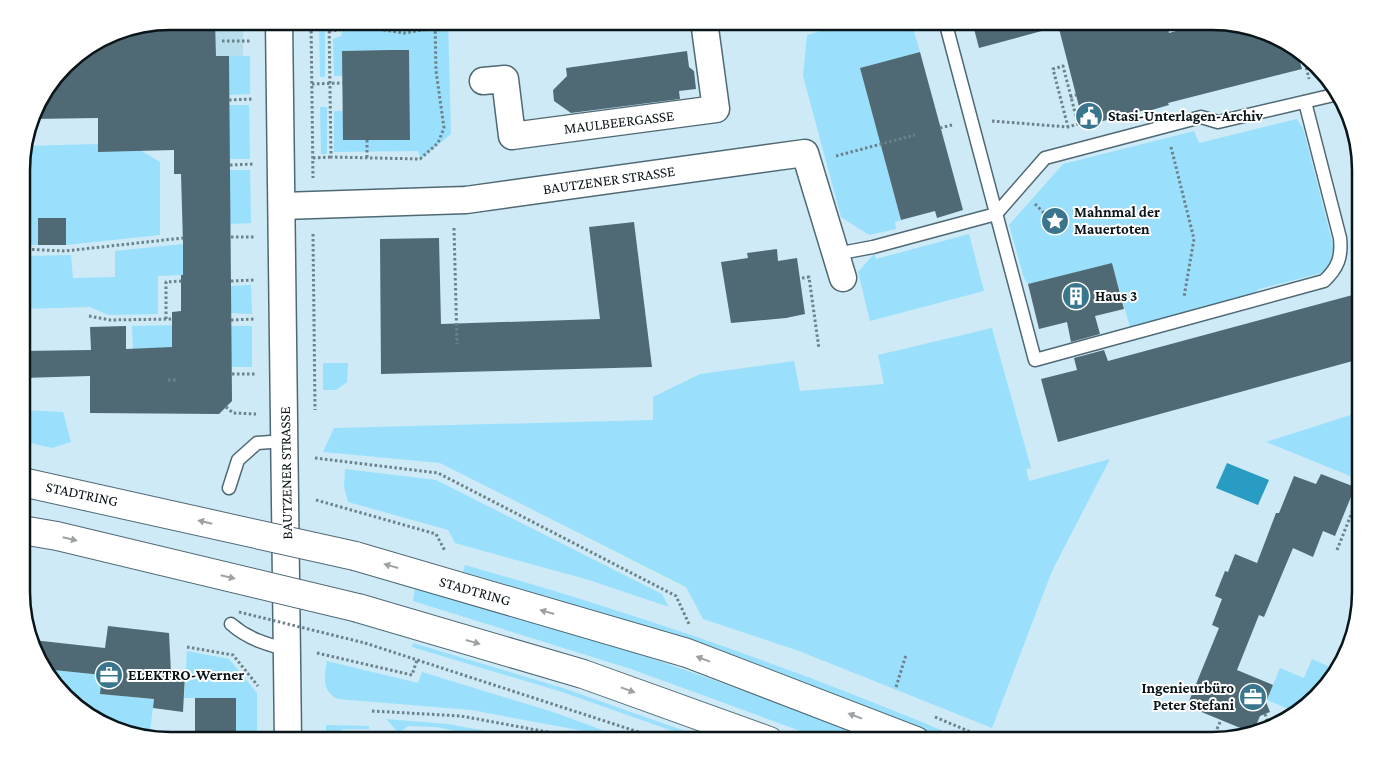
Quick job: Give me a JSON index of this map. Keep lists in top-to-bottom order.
{
  "streets": {
    "main road": ["STADTRING"],
    "street": ["MAULBEERGASSE", "BAUTZENER STRASSE"]
  },
  "places": {
    "public building": ["Stasi-Unterlagen-Archiv"],
    "place": ["Mahnmal der Mauertoten"],
    "building": ["Haus 3"],
    "office": ["ELEKTRO-Werner", "Ingenieurbüro Peter Stefani"]
  }
}
